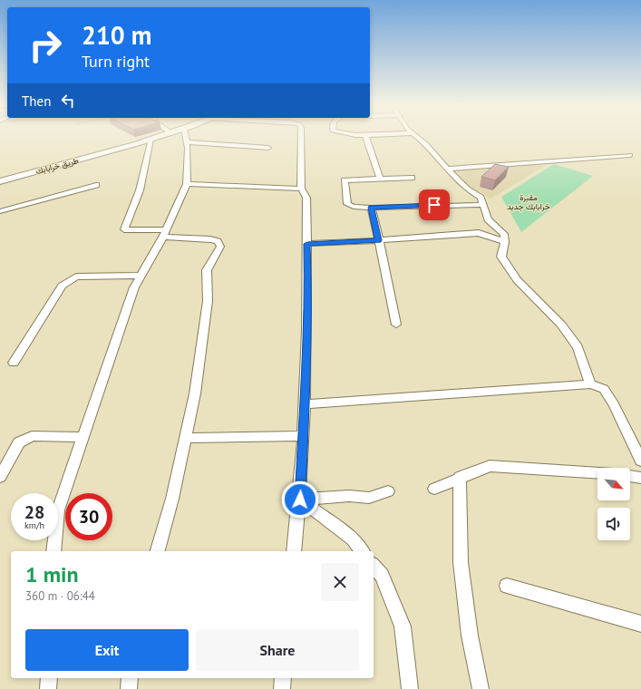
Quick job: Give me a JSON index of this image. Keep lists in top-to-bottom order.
{
  "streets": {
    "main road": ["طريق خرابابك"]
  },
  "parks": ["مقبرة خرابابك جدبد"],
  "north": "bottom right",
  "page": {
    "turn": ["210 m", "Turn right"],
    "then": "Then",
    "speed": "28 km/h",
    "limit": "30",
    "heading": ["1 min", "360 m · 06:44"],
    "buttons": ["Exit", "Share"]
  }
}
